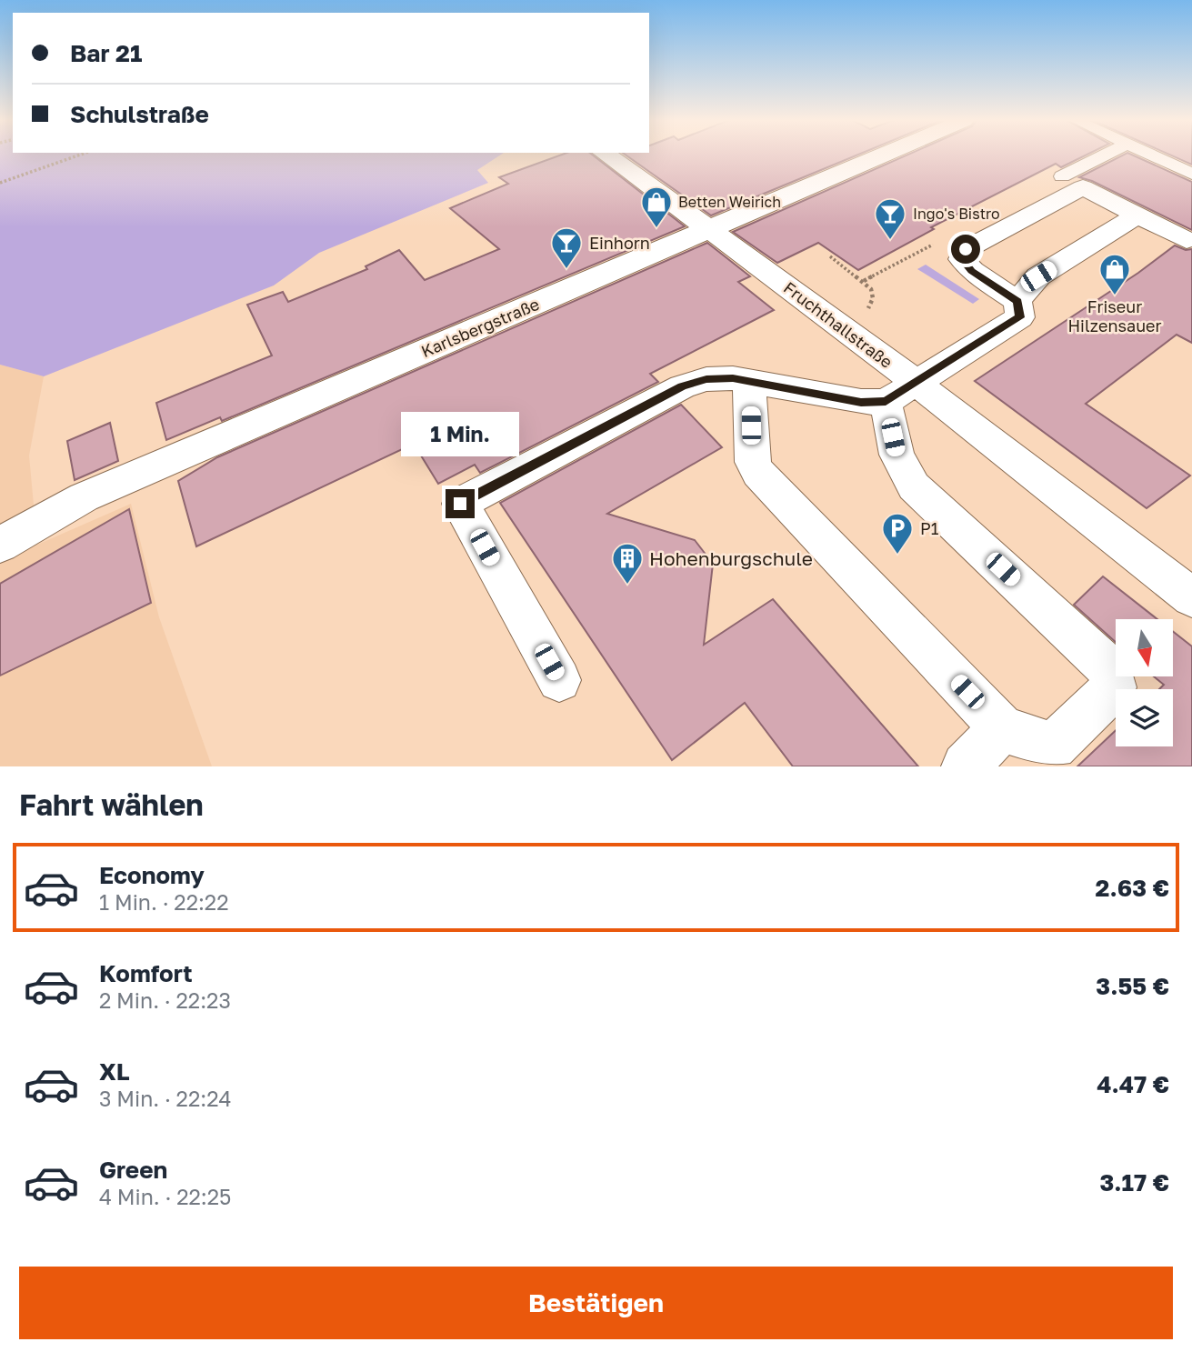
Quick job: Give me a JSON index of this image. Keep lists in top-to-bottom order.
{
  "streets": {
    "street": ["Fruchthallstraße", "Karlsbergstraße"]
  },
  "crossings": [
    ["Fruchthallstraße", "Karlsbergstraße"]
  ],
  "places": {
    "shop": ["Betten Weirich", "Friseur Hilzensauer"],
    "bar": ["Ingo's Bistro", "Einhorn"],
    "parking": ["P1"],
    "building": ["Hohenburgschule"]
  },
  "north": "bottom",
  "page": {
    "banner": ["Bar 21", "Schulstraße"],
    "bubble": "1 Min.",
    "heading": "Fahrt wählen",
    "list": [
      {
        "name": "Economy",
        "note": "1 Min. · 22:22",
        "value": "2.63 €"
      },
      {
        "name": "Komfort",
        "note": "2 Min. · 22:23",
        "value": "3.55 €"
      },
      {
        "name": "XL",
        "note": "3 Min. · 22:24",
        "value": "4.47 €"
      },
      {
        "name": "Green",
        "note": "4 Min. · 22:25",
        "value": "3.17 €"
      }
    ],
    "buttons": "Bestätigen"
  }
}
